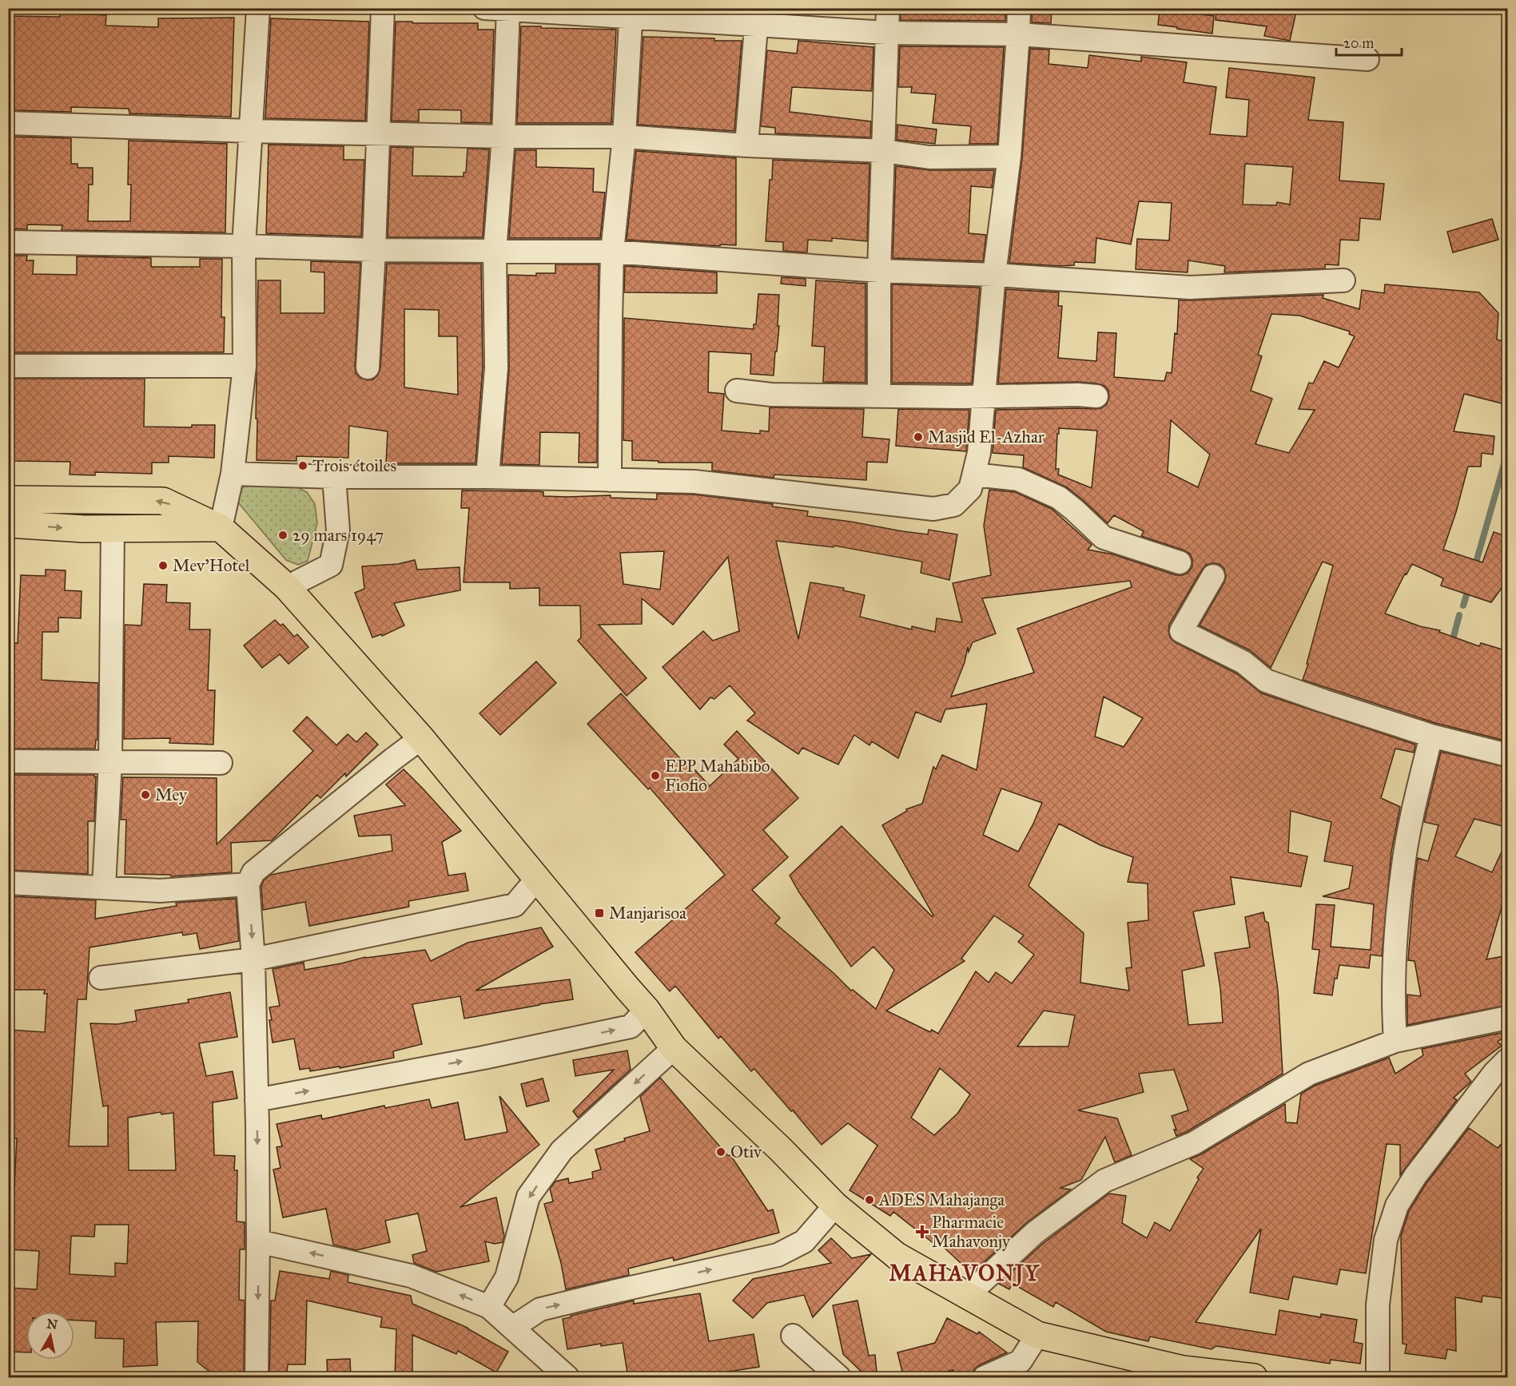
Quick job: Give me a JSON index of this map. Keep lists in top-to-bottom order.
{
  "districts": ["MAHAVONJY"],
  "places": {
    "other": [
      "Masjid El-Azhar",
      "Trois étoiles",
      "29 mars 1947",
      "Mev'Hotel",
      "EPP Mahabibo Fiofio",
      "Mey",
      "Otiv",
      "ADES Mahajanga"
    ],
    "transit": ["Manjarisoa"],
    "health": ["Pharmacie Mahavonjy"]
  },
  "scale_bar": "20 m",
  "north": "top"
}
